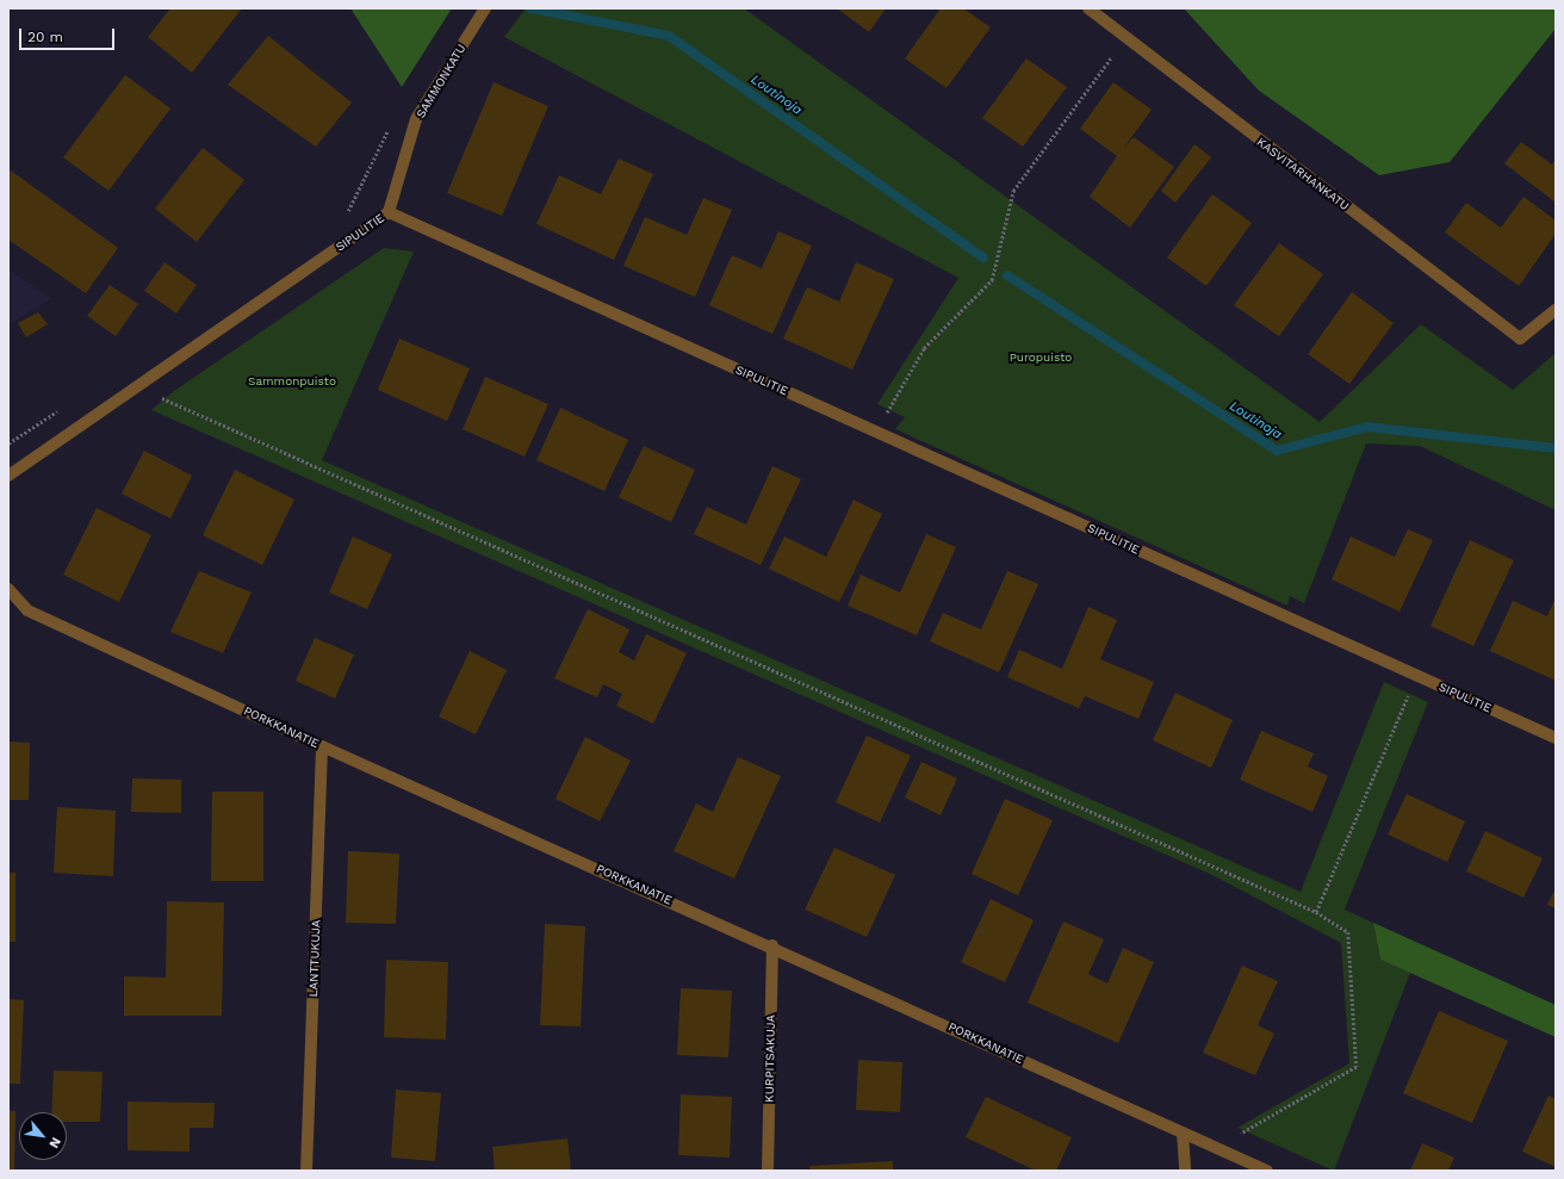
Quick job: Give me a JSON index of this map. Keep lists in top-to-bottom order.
{
  "streets": {
    "street": [
      "SAMMONKATU",
      "KASVITARHANKATU",
      "SIPULITIE",
      "PORKKANATIE",
      "LANTTUKUJA",
      "KURPITSAKUJA"
    ]
  },
  "crossings": [
    ["SAMMONKATU", "SIPULITIE"],
    ["PORKKANATIE", "LANTTUKUJA"],
    ["PORKKANATIE", "KURPITSAKUJA"]
  ],
  "water": ["Loutinoja"],
  "parks": ["Puropuisto", "Sammonpuisto"],
  "scale_bar": "20 m",
  "north": "bottom right"
}
